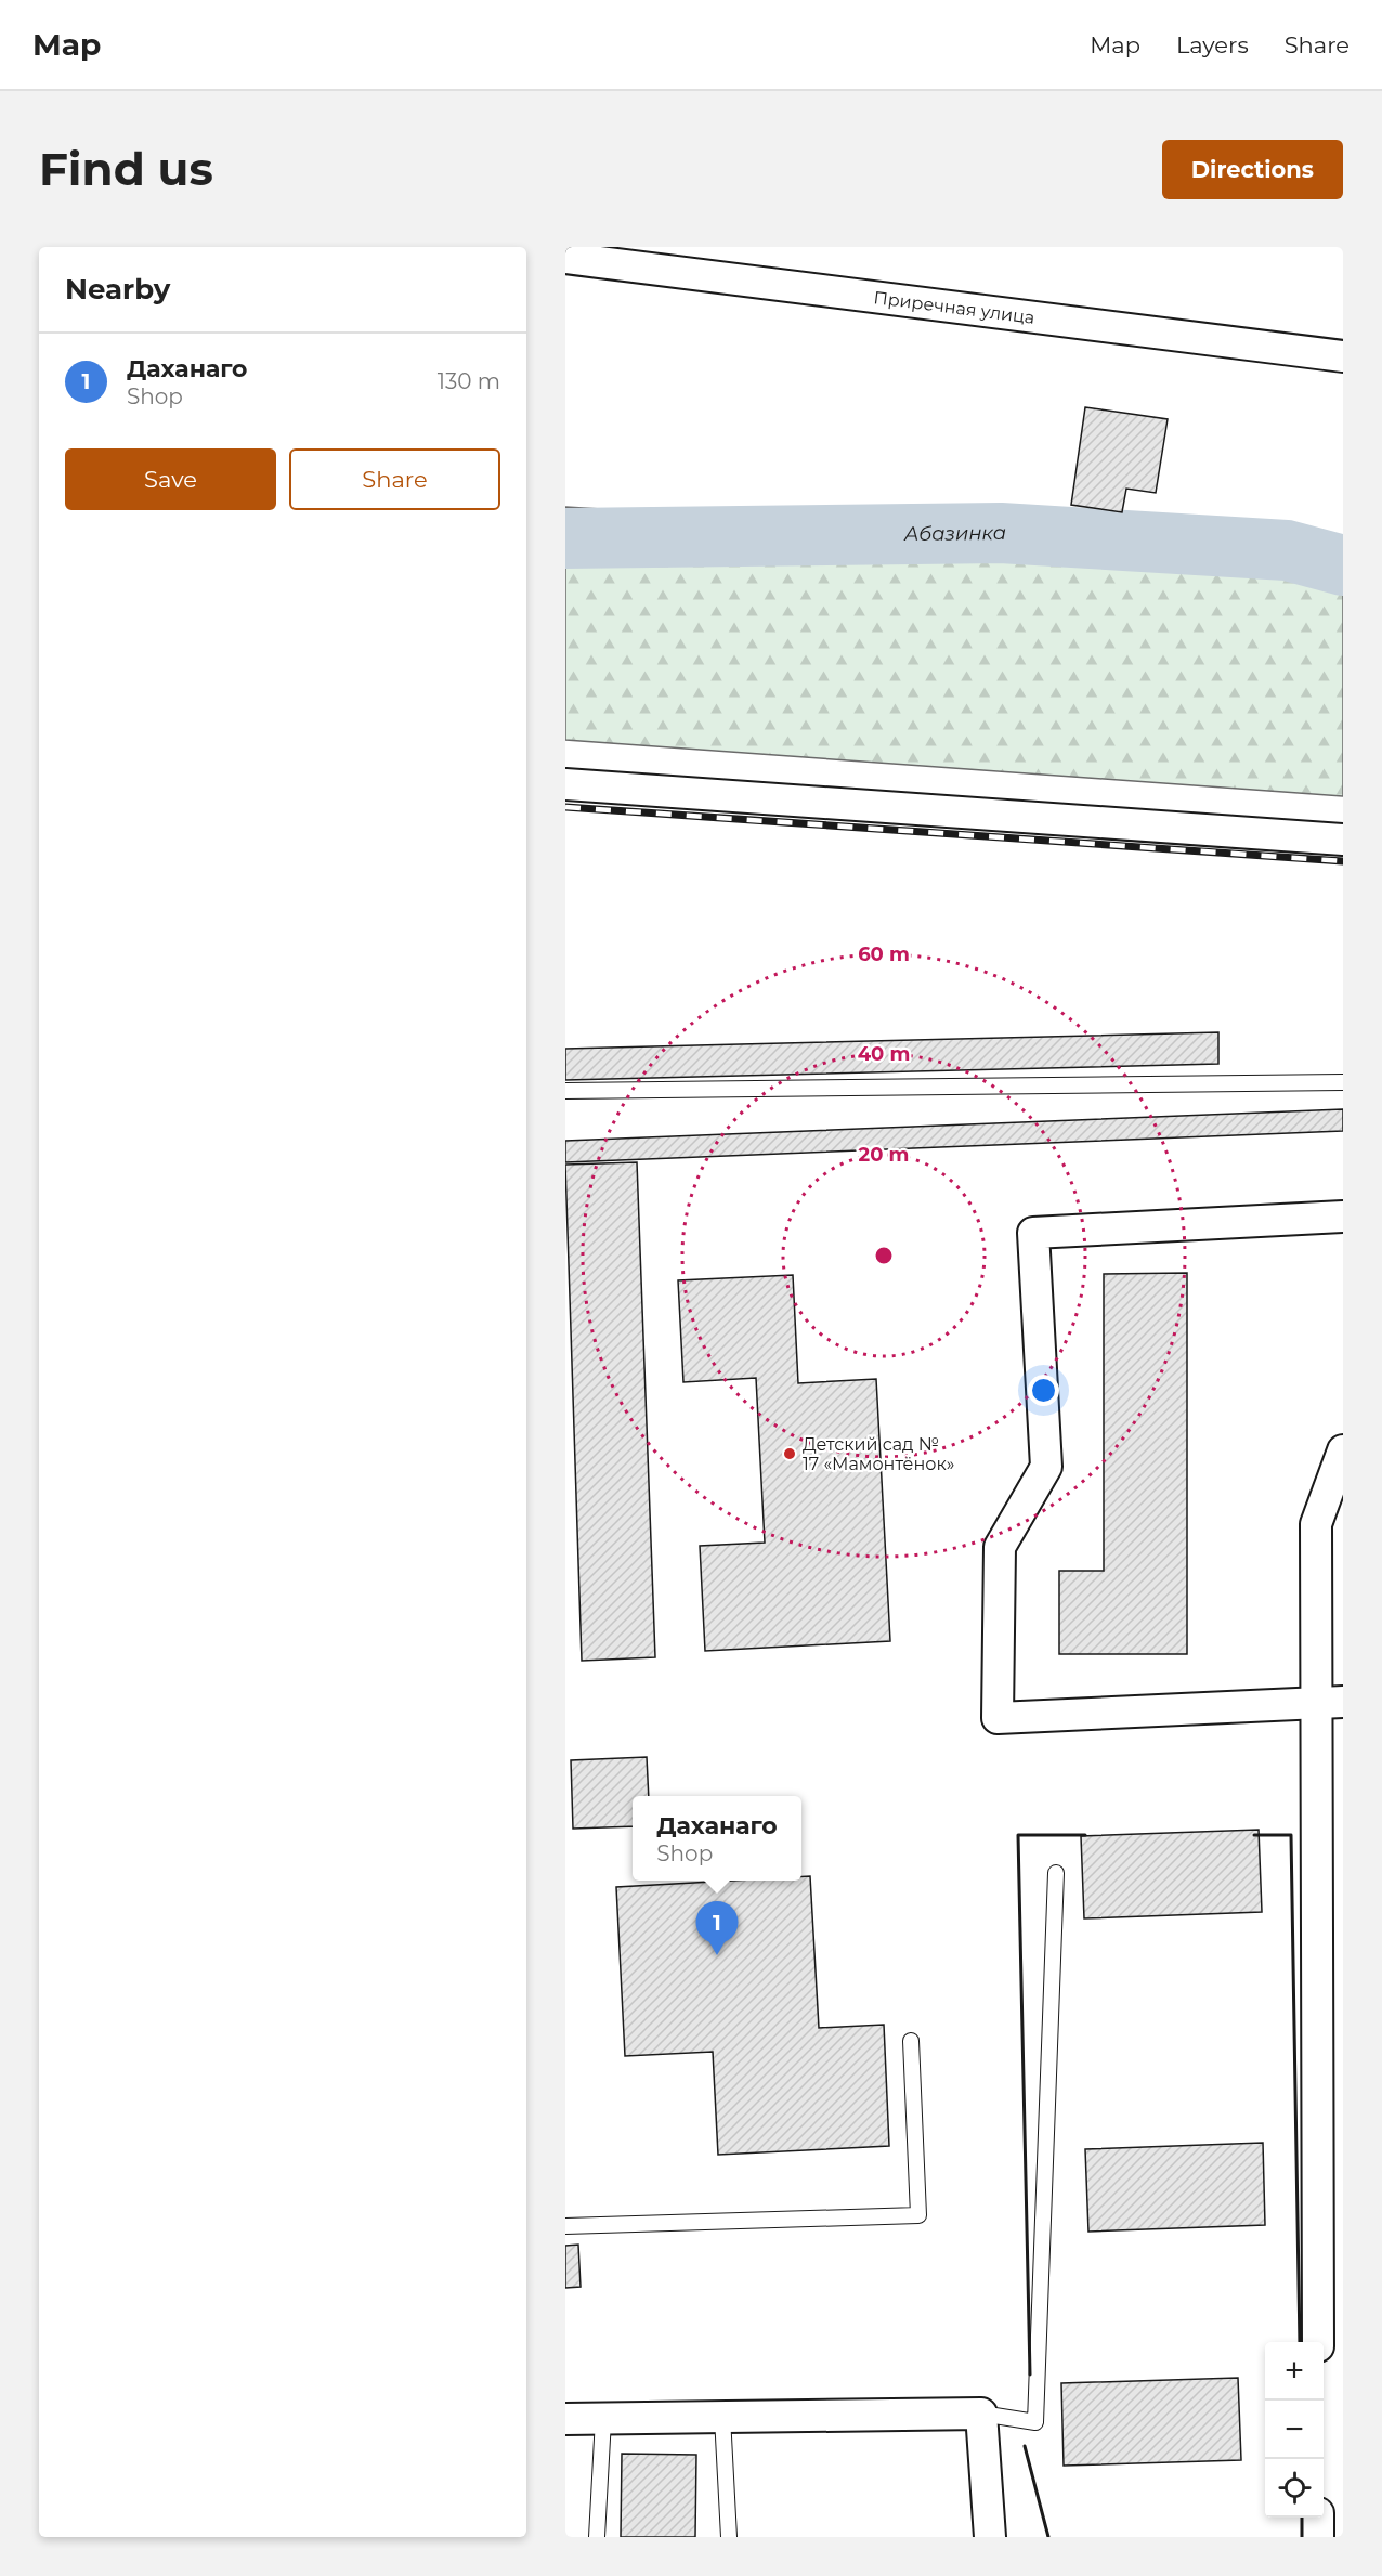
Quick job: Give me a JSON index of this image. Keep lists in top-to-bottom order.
{
  "streets": {
    "street": ["Приречная улица"]
  },
  "water": ["Абазинка"],
  "places": ["Детский сад № 17 «Мамонтёнок»"],
  "page": {
    "header": "Map",
    "nav": ["Map", "Layers", "Share"],
    "buttons": [
      "Directions",
      ["Save", "Share"]
    ],
    "title": "Find us",
    "heading": "Nearby",
    "list": [
      {
        "mark": "1",
        "name": "Даханаго",
        "note": "Shop",
        "value": "130 m"
      }
    ],
    "popup": ["Даханаго", "Shop"],
    "pins": "1",
    "map_buttons": ["+", "−"]
  },
  "rings": ["60 m", "40 m", "20 m"]
}
